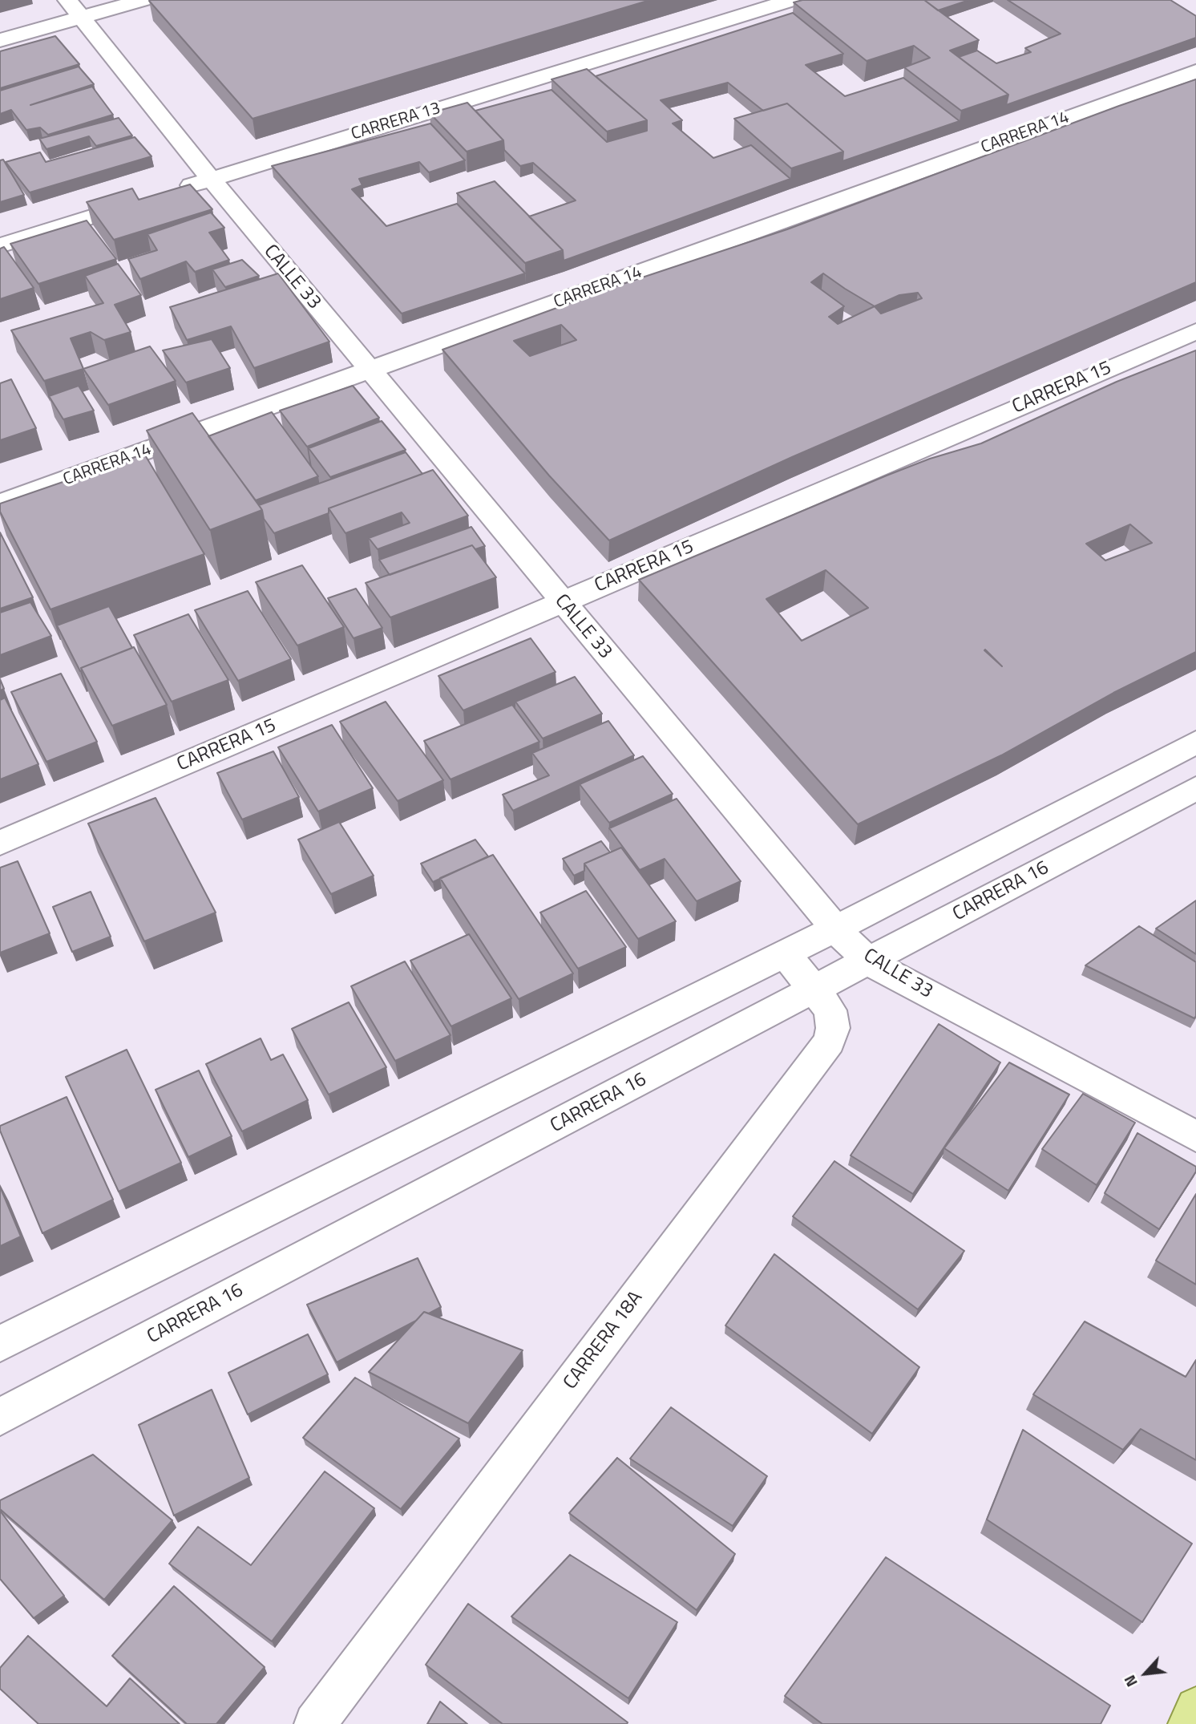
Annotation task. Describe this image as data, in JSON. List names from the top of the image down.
{
  "streets": {
    "street": [
      "CARRERA 13",
      "CARRERA 14",
      "CALLE 33",
      "CARRERA 15",
      "CARRERA 16",
      "CARRERA 18A"
    ]
  },
  "crossings": [
    ["CARRERA 13", "CALLE 33"],
    ["CARRERA 14", "CALLE 33"],
    ["CALLE 33", "CARRERA 15"],
    ["CALLE 33", "CARRERA 16"],
    ["CARRERA 16", "CARRERA 18A"]
  ],
  "north": "bottom left"
}
